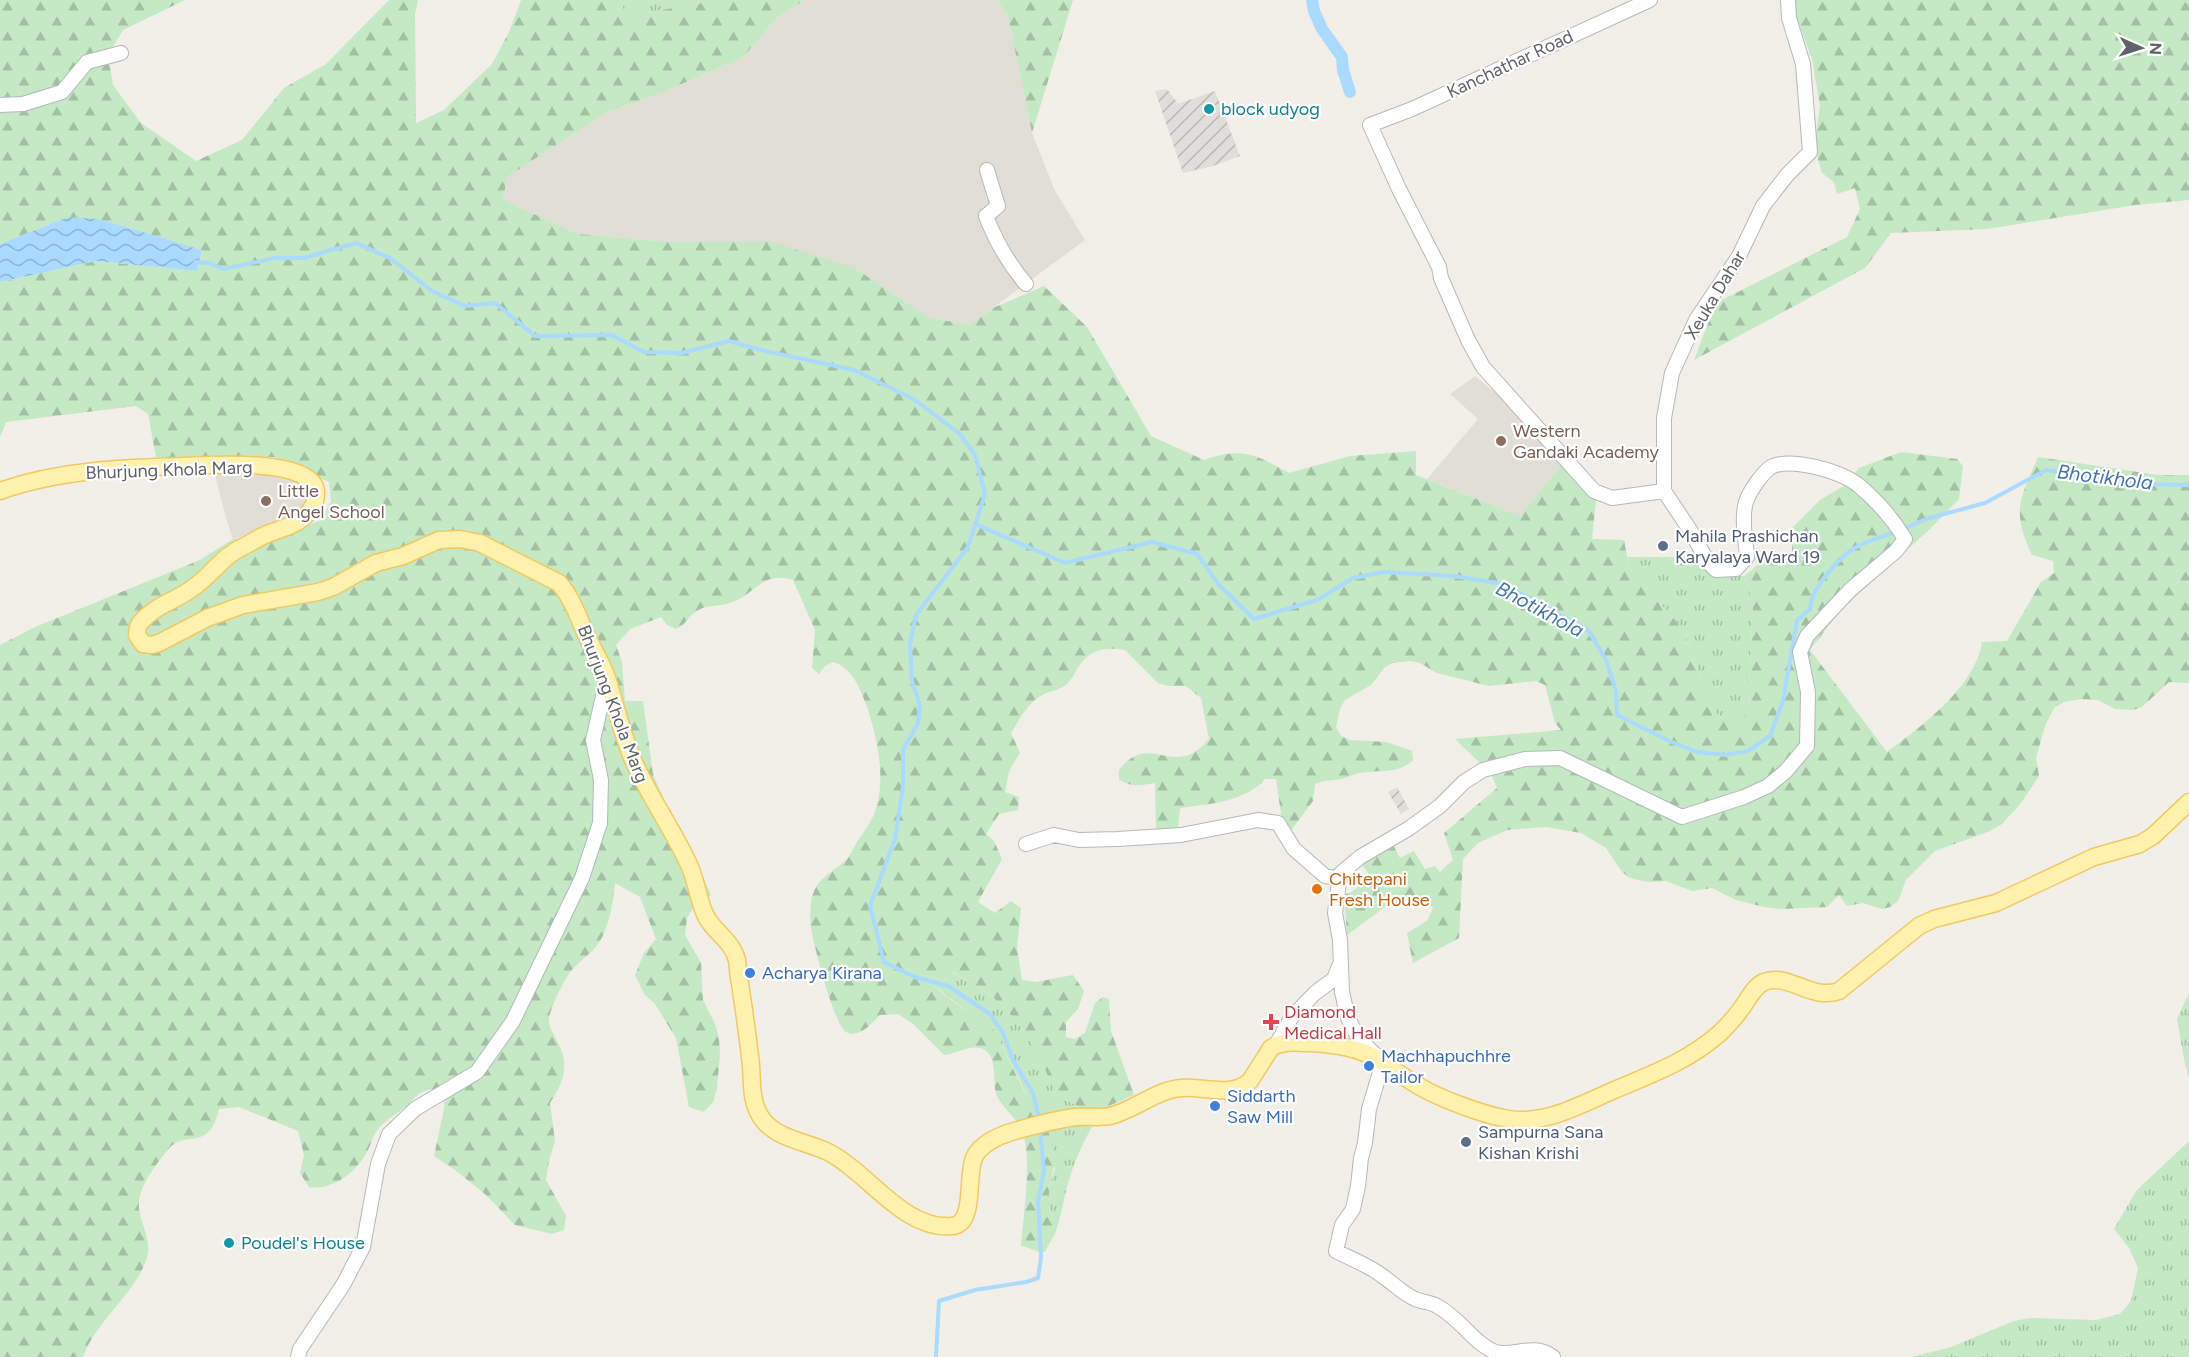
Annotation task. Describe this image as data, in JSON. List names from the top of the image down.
{
  "streets": {
    "main road": ["Bhurjung Khola Marg"],
    "street": ["Kanchathar Road", "Xeuka Dahar"]
  },
  "crossings": [
    ["Kanchathar Road", "Xeuka Dahar"]
  ],
  "water": ["Bhotikhola"],
  "places": {
    "other": [
      "block udyog",
      "Western Gandaki Academy",
      "Little Angel School",
      "Mahila Prashichan Karyalaya Ward 19",
      "Chitepani Fresh House",
      "Acharya Kirana",
      "Machhapuchhre Tailor",
      "Siddarth Saw Mill",
      "Sampurna Sana Kishan Krishi",
      "Poudel's House"
    ],
    "health": ["Diamond Medical Hall"]
  },
  "north": "right"
}
